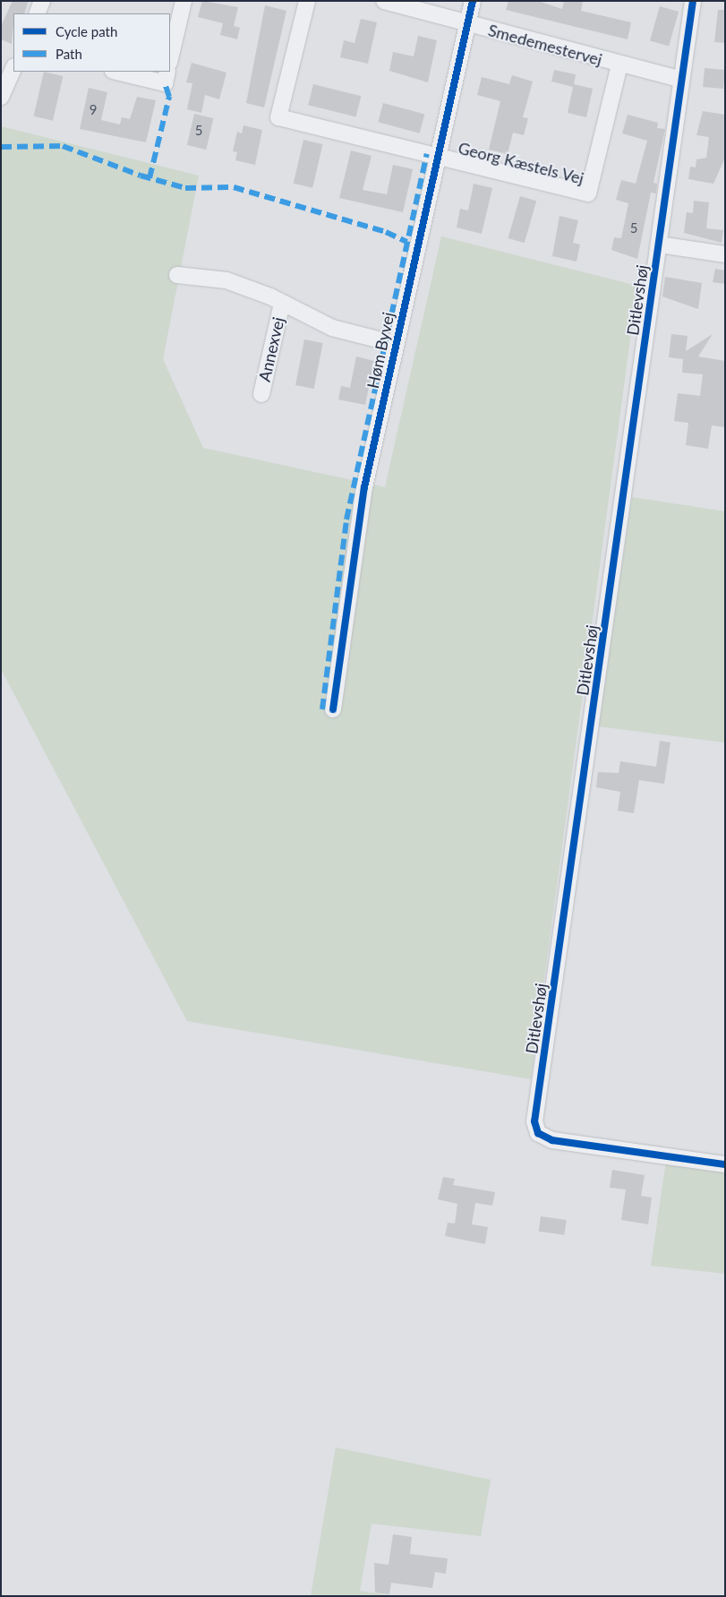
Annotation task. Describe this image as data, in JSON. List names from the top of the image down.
{
  "streets": {
    "street": [
      "Smedemestervej",
      "Georg Kæstels Vej",
      "Ditlevshøj",
      "Annexvej",
      "Høm Byvej"
    ]
  },
  "crossings": [
    ["Smedemestervej", "Georg Kæstels Vej"],
    ["Smedemestervej", "Ditlevshøj"],
    ["Smedemestervej", "Høm Byvej"],
    ["Georg Kæstels Vej", "Høm Byvej"],
    ["Annexvej", "Høm Byvej"]
  ],
  "house_numbers": ["9", "5", "5"],
  "legend": ["Cycle path", "Path"]
}
